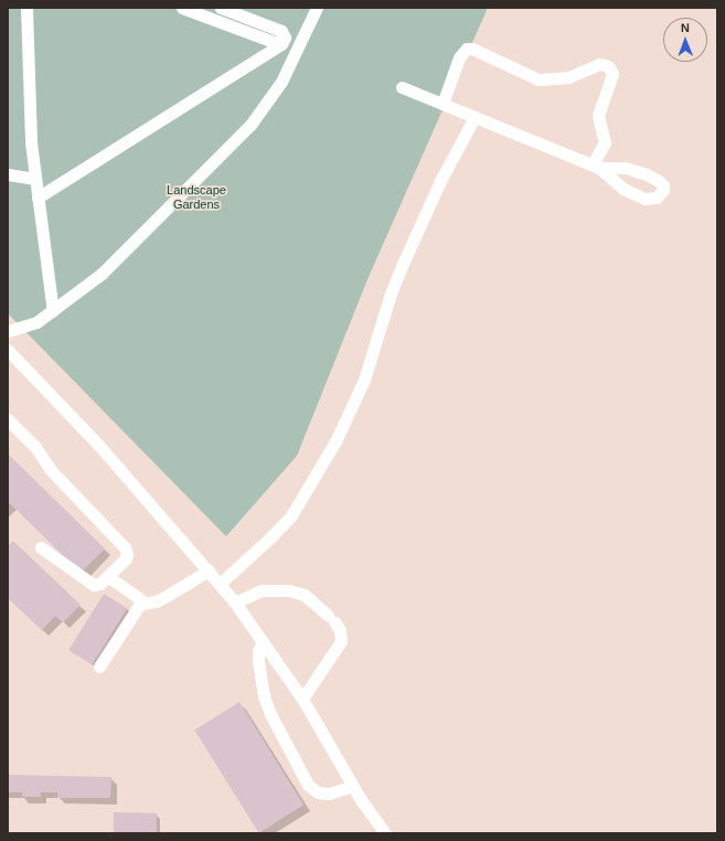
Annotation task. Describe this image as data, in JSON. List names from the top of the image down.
{
  "parks": ["Landscape Gardens"],
  "north": "top"
}
